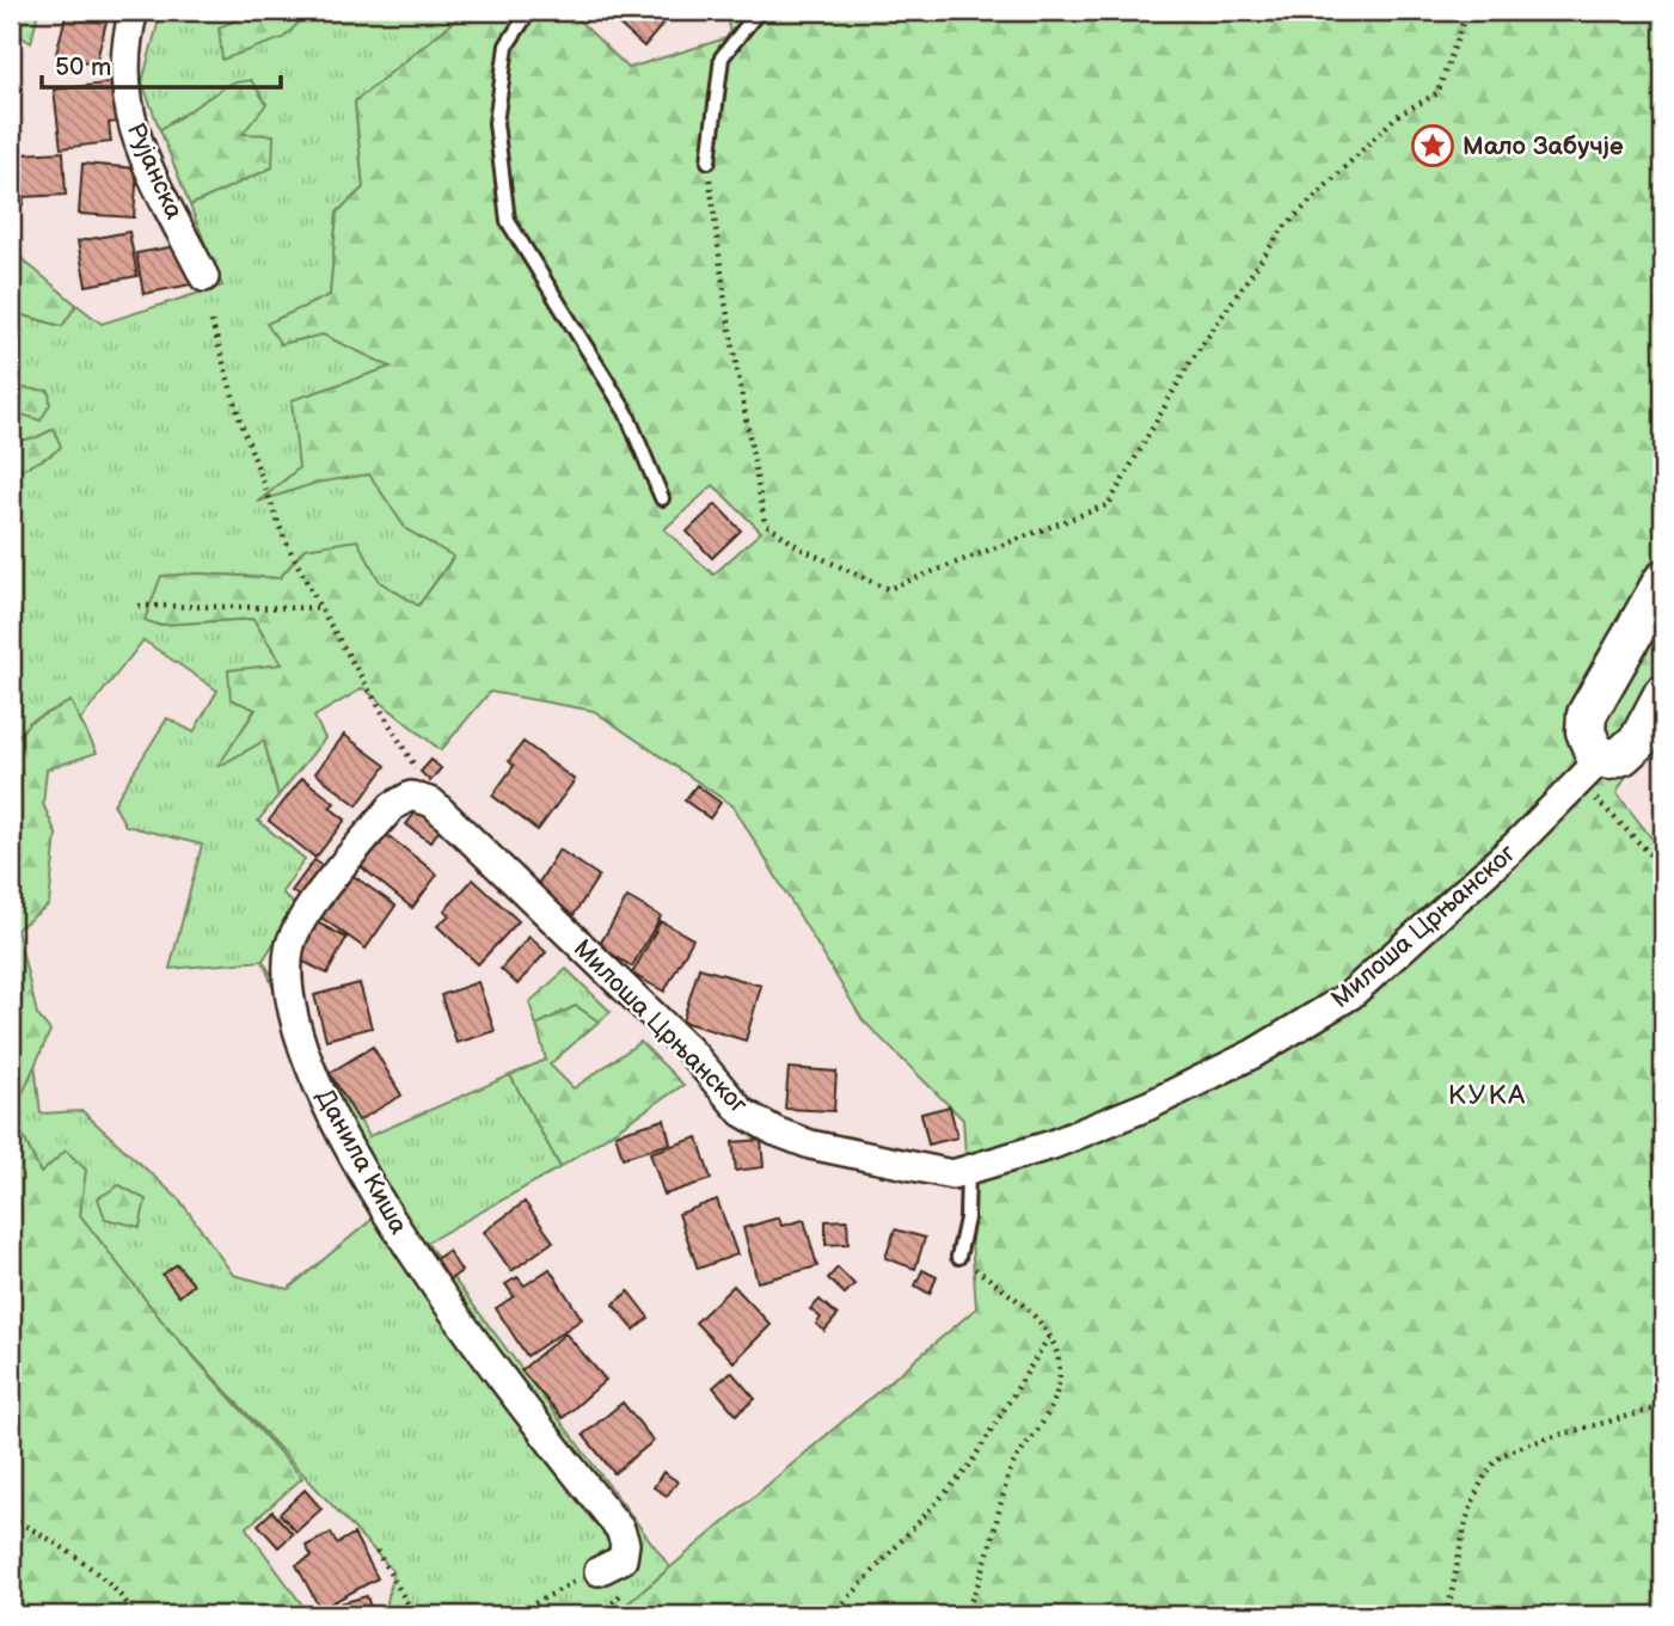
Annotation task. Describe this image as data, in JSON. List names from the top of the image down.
{
  "streets": {
    "street": ["Рујанска", "Милоша Црњанског", "Данила Киша"]
  },
  "crossings": [
    ["Милоша Црњанског", "Данила Киша"]
  ],
  "districts": ["КУКА"],
  "places": {
    "place": ["Мало Забучје"]
  },
  "scale_bar": "50 m"
}
